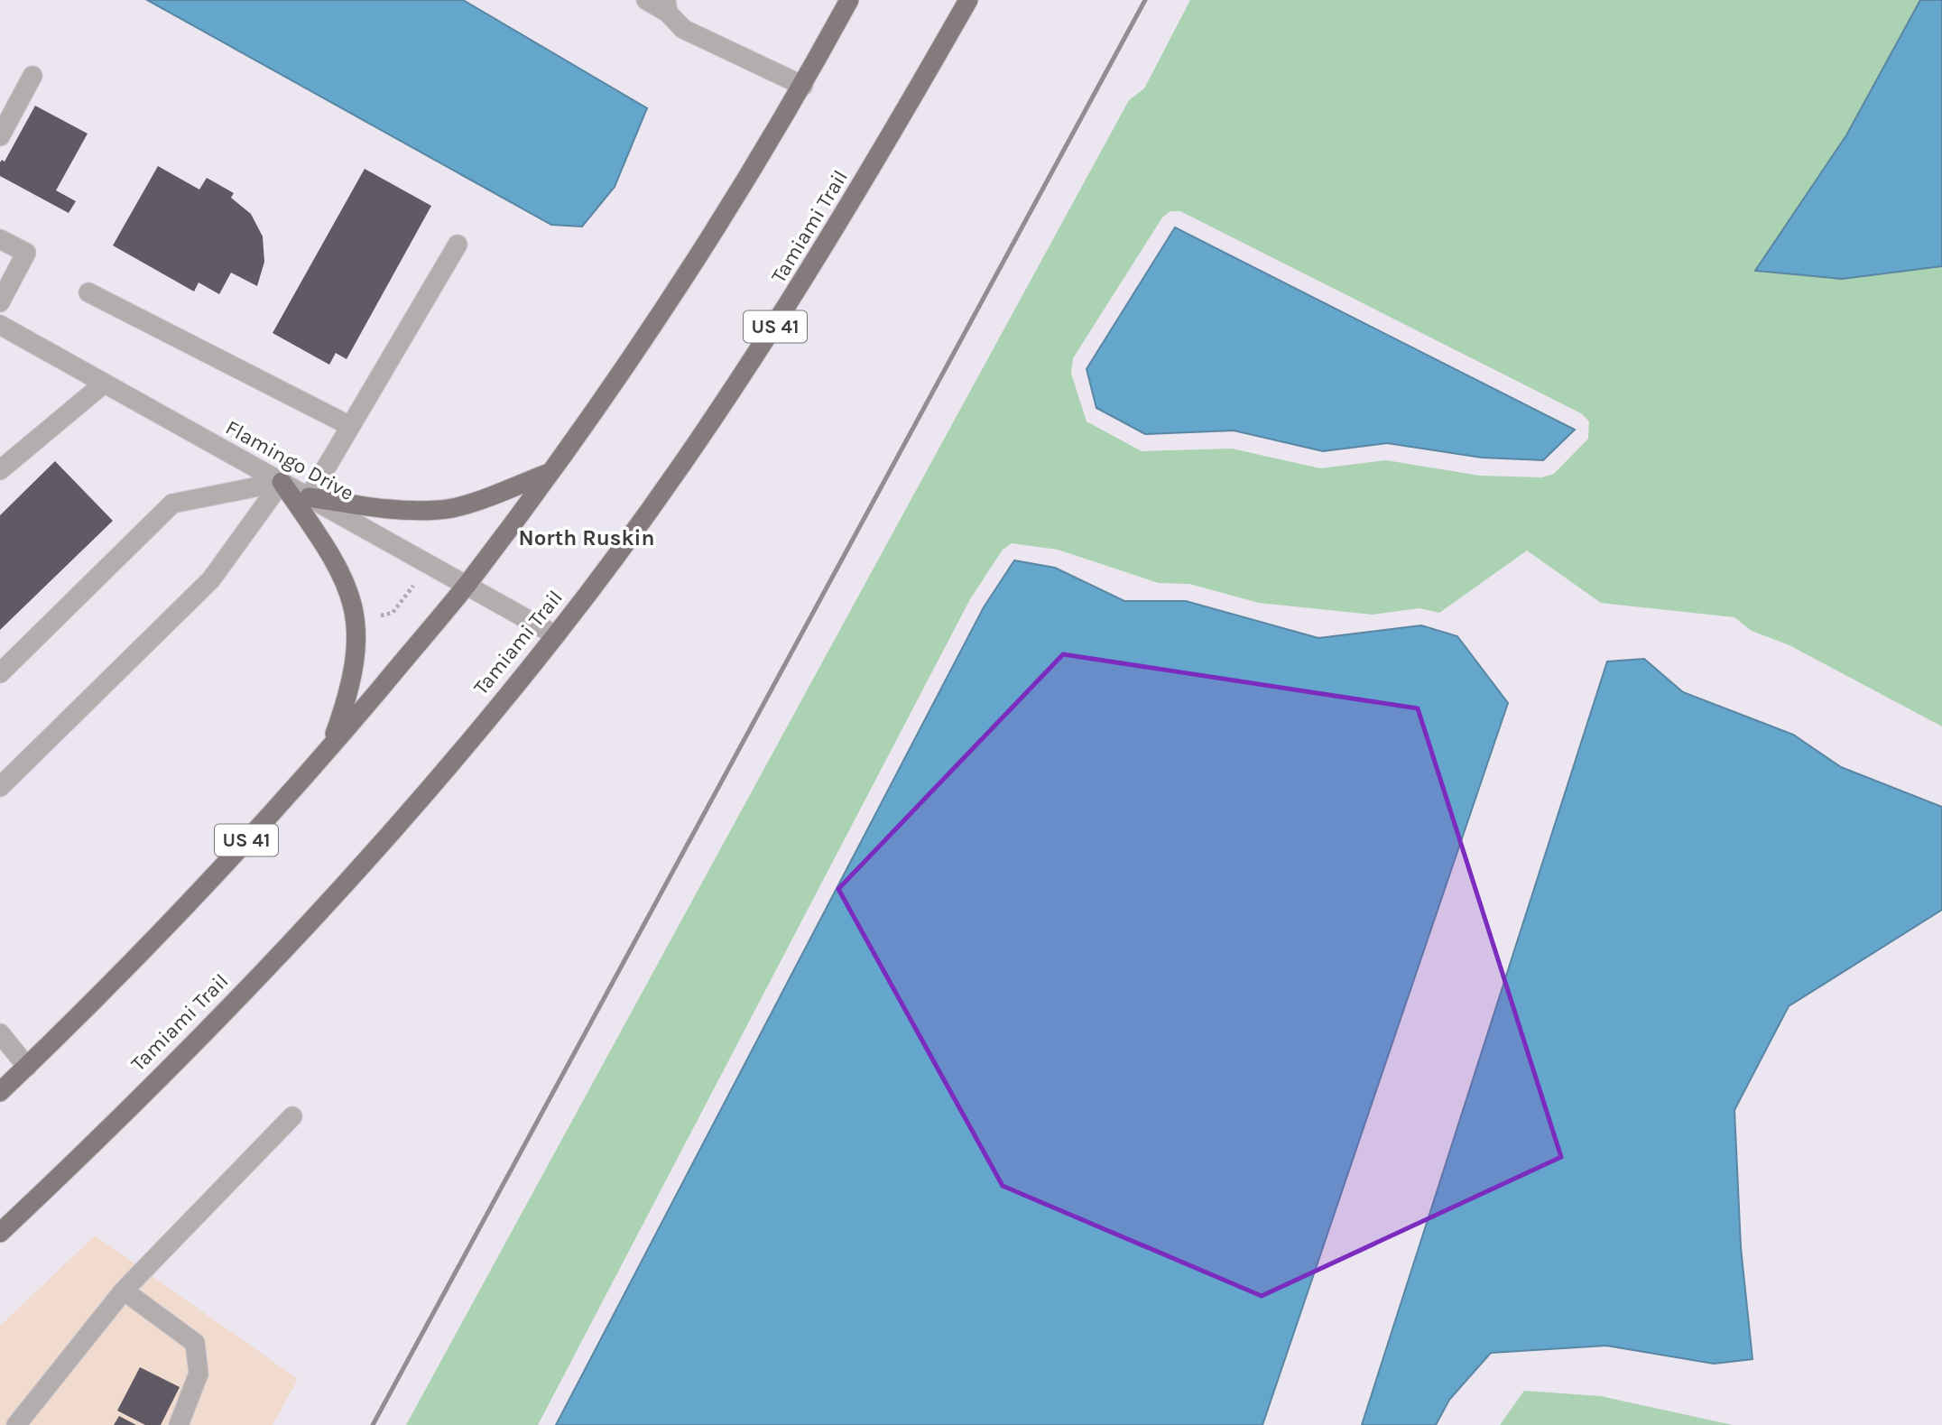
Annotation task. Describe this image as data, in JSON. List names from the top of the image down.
{
  "streets": {
    "main road": ["Tamiami Trail", "US 41"],
    "street": ["Flamingo Drive"]
  },
  "crossings": [
    ["Tamiami Trail", "Flamingo Drive"],
    ["US 41", "Flamingo Drive"]
  ],
  "districts": ["North Ruskin"]
}
